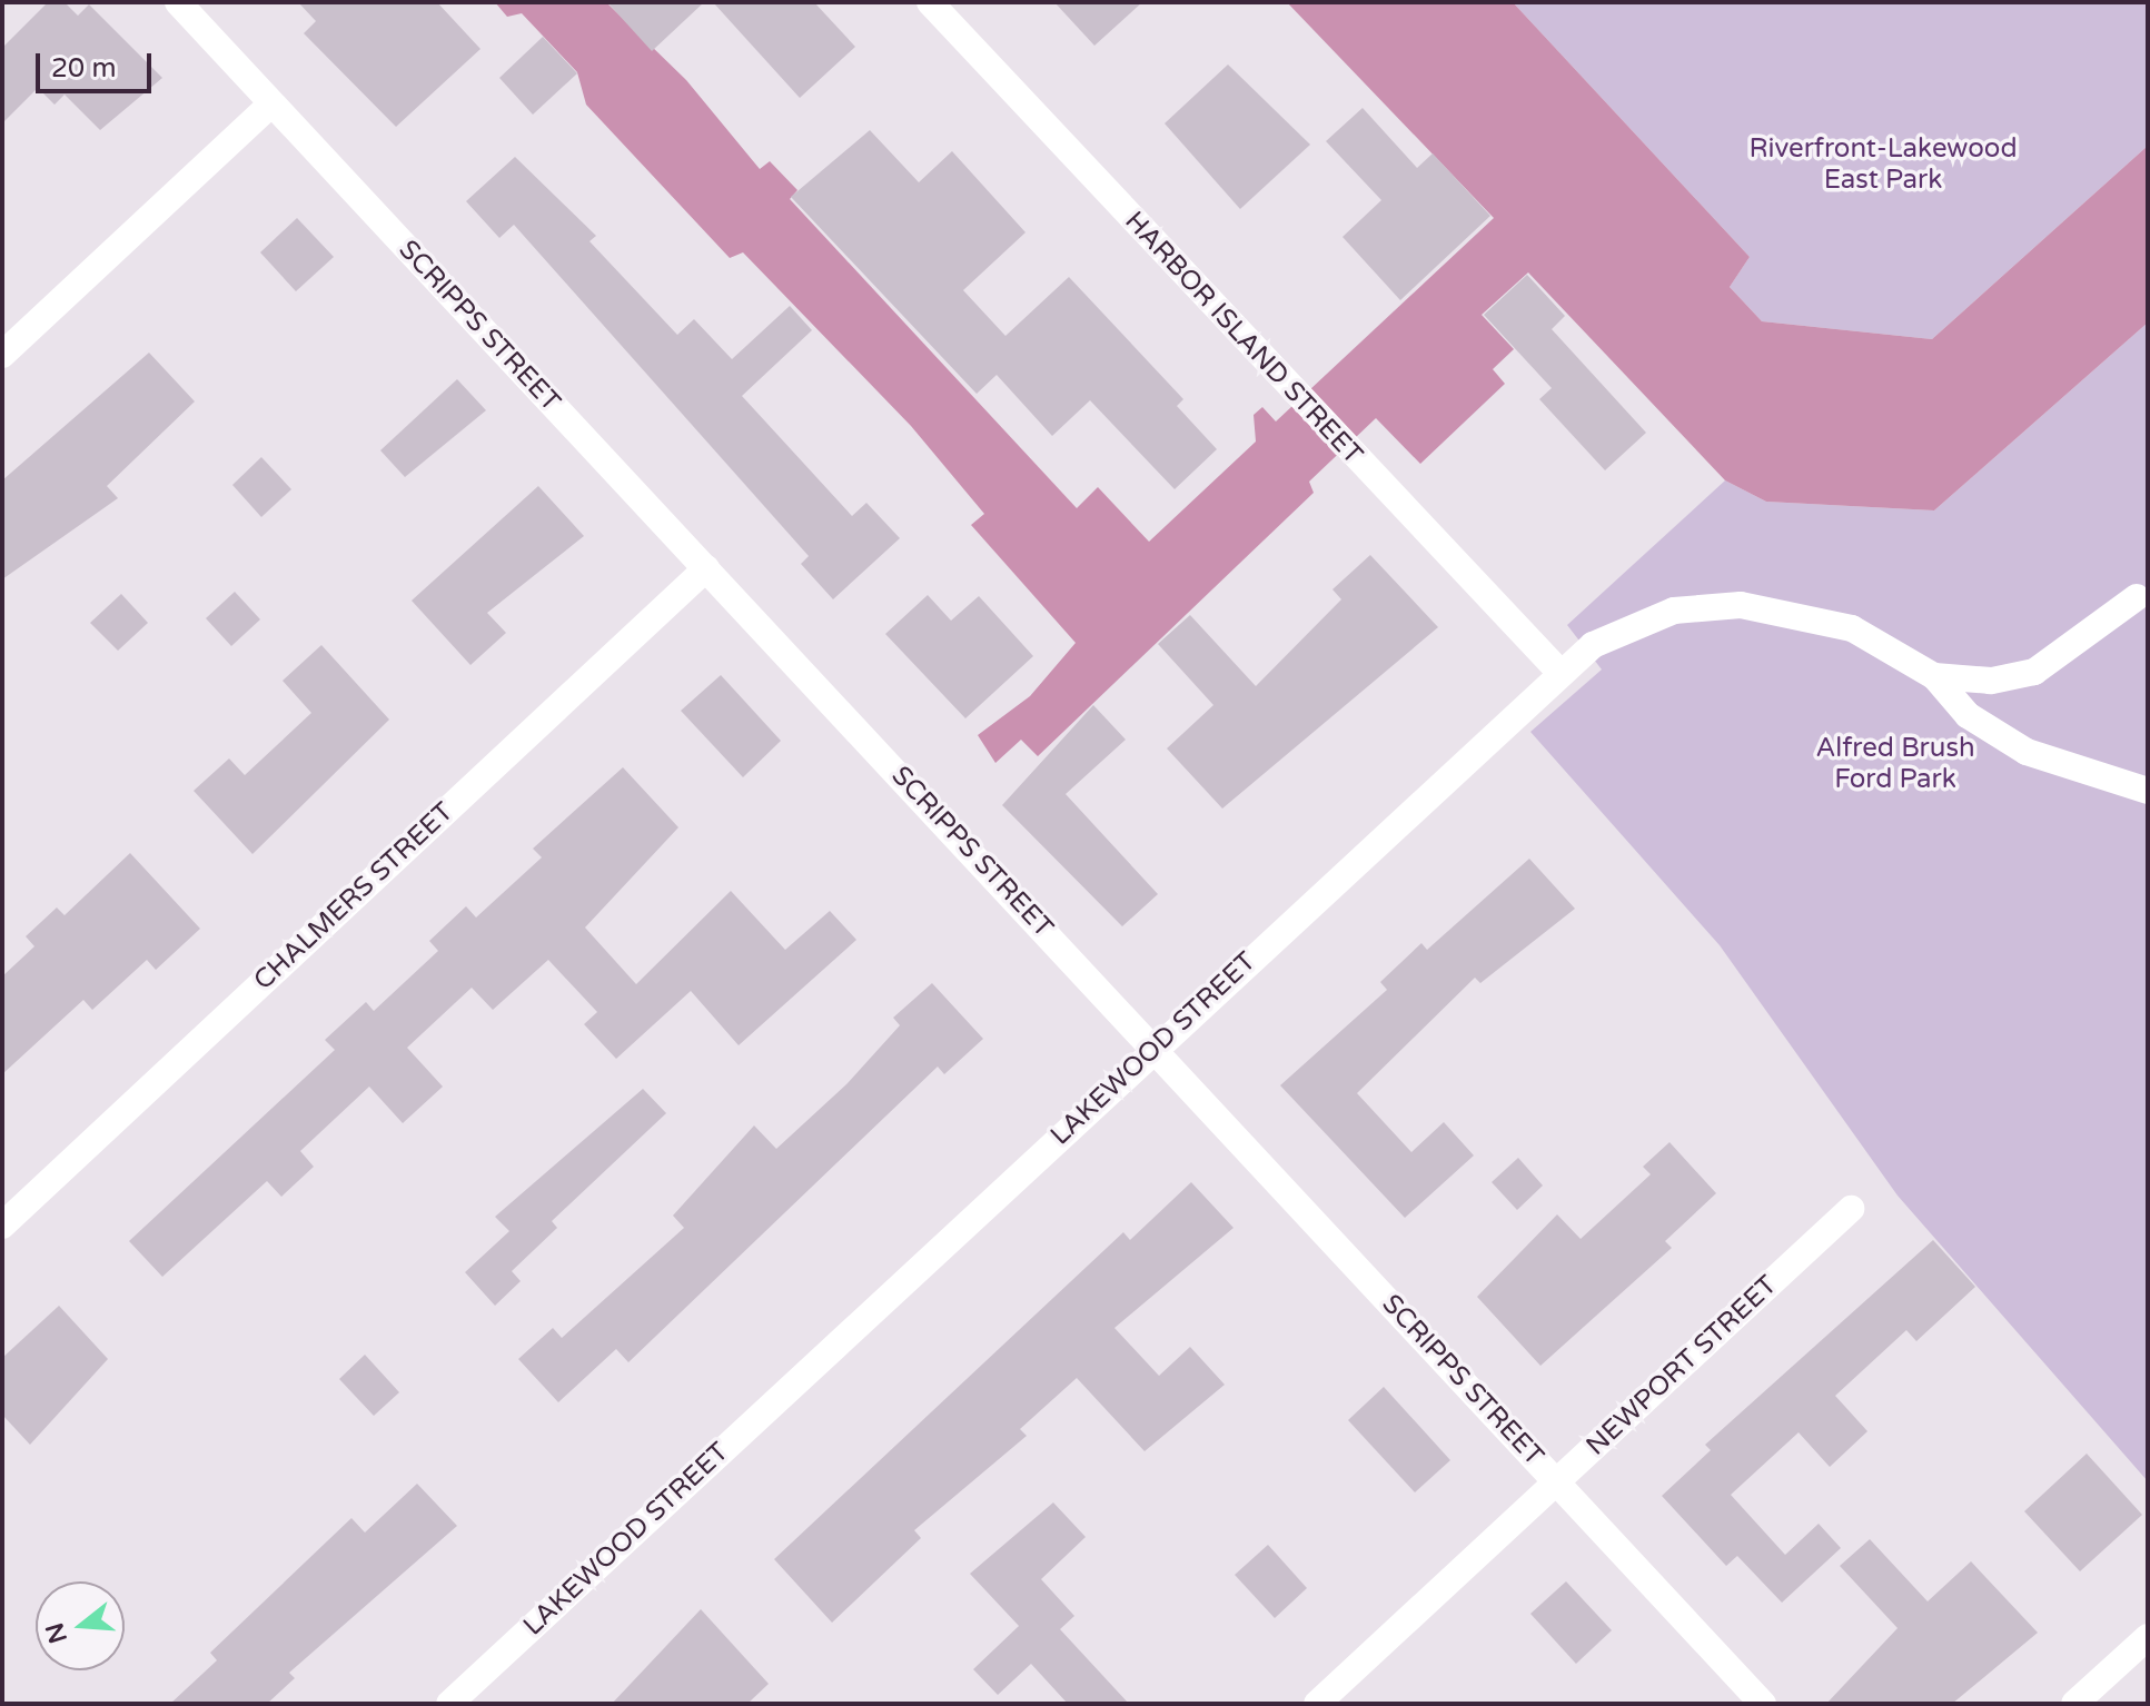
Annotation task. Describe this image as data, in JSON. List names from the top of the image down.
{
  "streets": {
    "street": [
      "SCRIPPS STREET",
      "HARBOR ISLAND STREET",
      "CHALMERS STREET",
      "LAKEWOOD STREET",
      "NEWPORT STREET"
    ]
  },
  "crossings": [
    ["SCRIPPS STREET", "CHALMERS STREET"],
    ["SCRIPPS STREET", "LAKEWOOD STREET"],
    ["SCRIPPS STREET", "NEWPORT STREET"],
    ["HARBOR ISLAND STREET", "LAKEWOOD STREET"]
  ],
  "parks": ["Riverfront-Lakewood East Park", "Alfred Brush Ford Park"],
  "scale_bar": "20 m",
  "north": "left"
}
